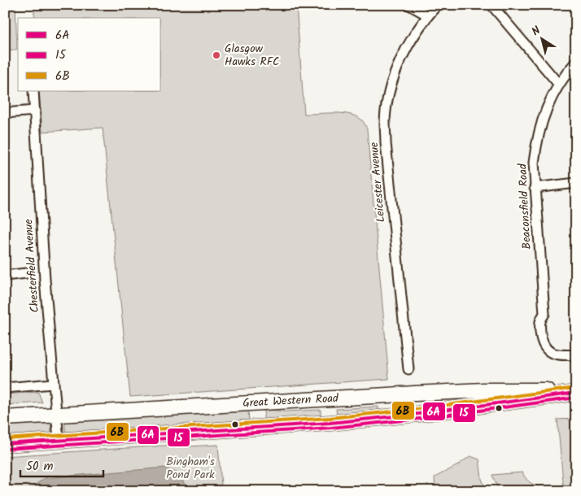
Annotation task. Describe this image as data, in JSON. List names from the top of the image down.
{
  "streets": {
    "main road": ["Great Western Road"],
    "street": ["Leicester Avenue", "Beaconsfield Road", "Chesterfield Avenue"]
  },
  "crossings": [
    ["Chesterfield Avenue", "Great Western Road"]
  ],
  "parks": ["Bingham's Pond Park"],
  "places": ["Glasgow Hawks RFC"],
  "lines": ["transit line 6B", "transit line 6A", "transit line 15"],
  "legend": ["6A", "15", "6B"],
  "scale_bar": "50 m",
  "north": "top left"
}
